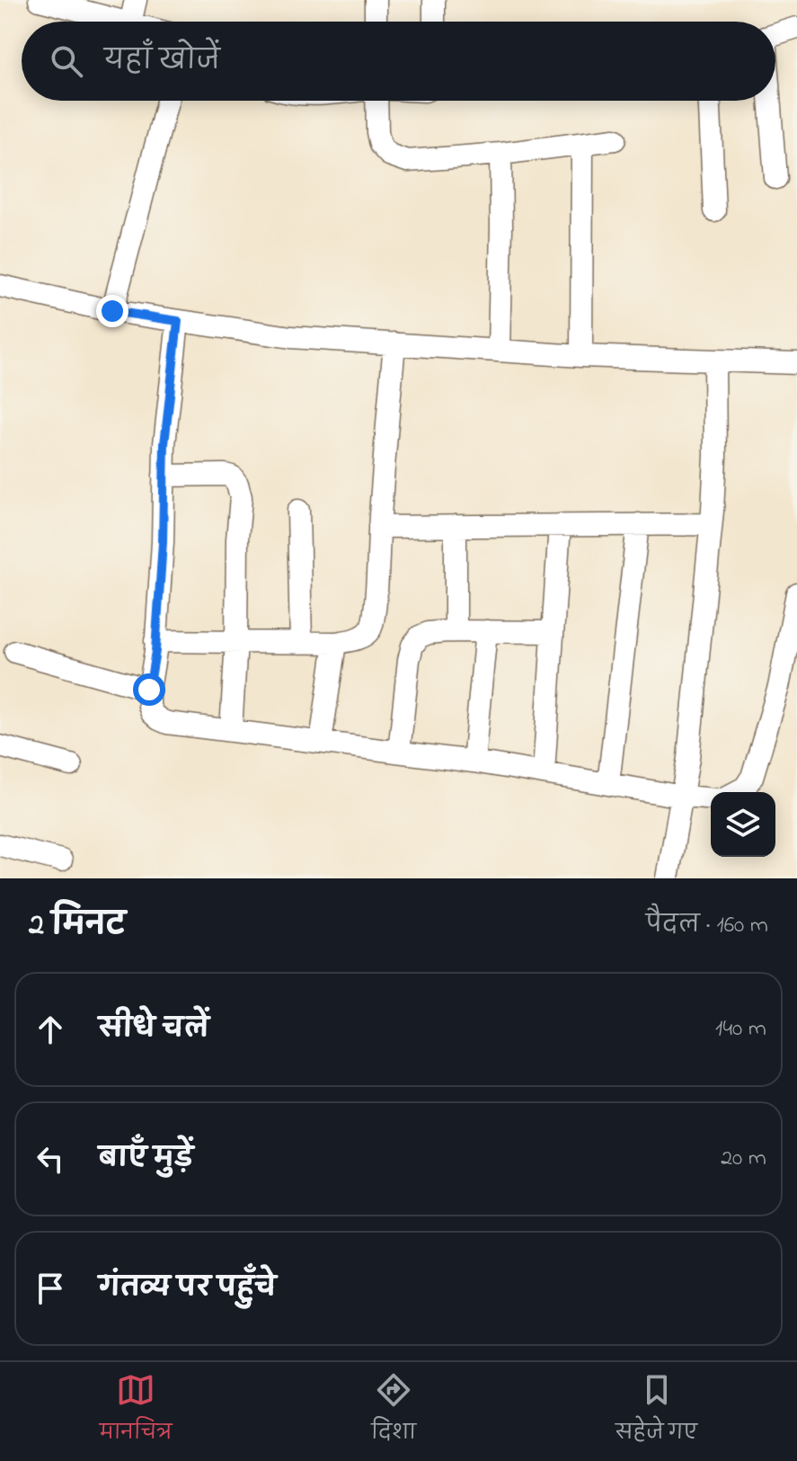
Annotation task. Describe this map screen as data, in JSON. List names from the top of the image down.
{
  "page": {
    "search": "यहाँ खोजें",
    "heading": ["2 मिनट", "पैदल · 160 m"],
    "list": [
      ["सीधे चलें", "140 m"],
      ["बाएँ मुड़ें", "20 m"],
      "गंतव्य पर पहुँचे"
    ],
    "nav": ["मानचित्र", "दिशा", "सहेजे गए"]
  }
}
